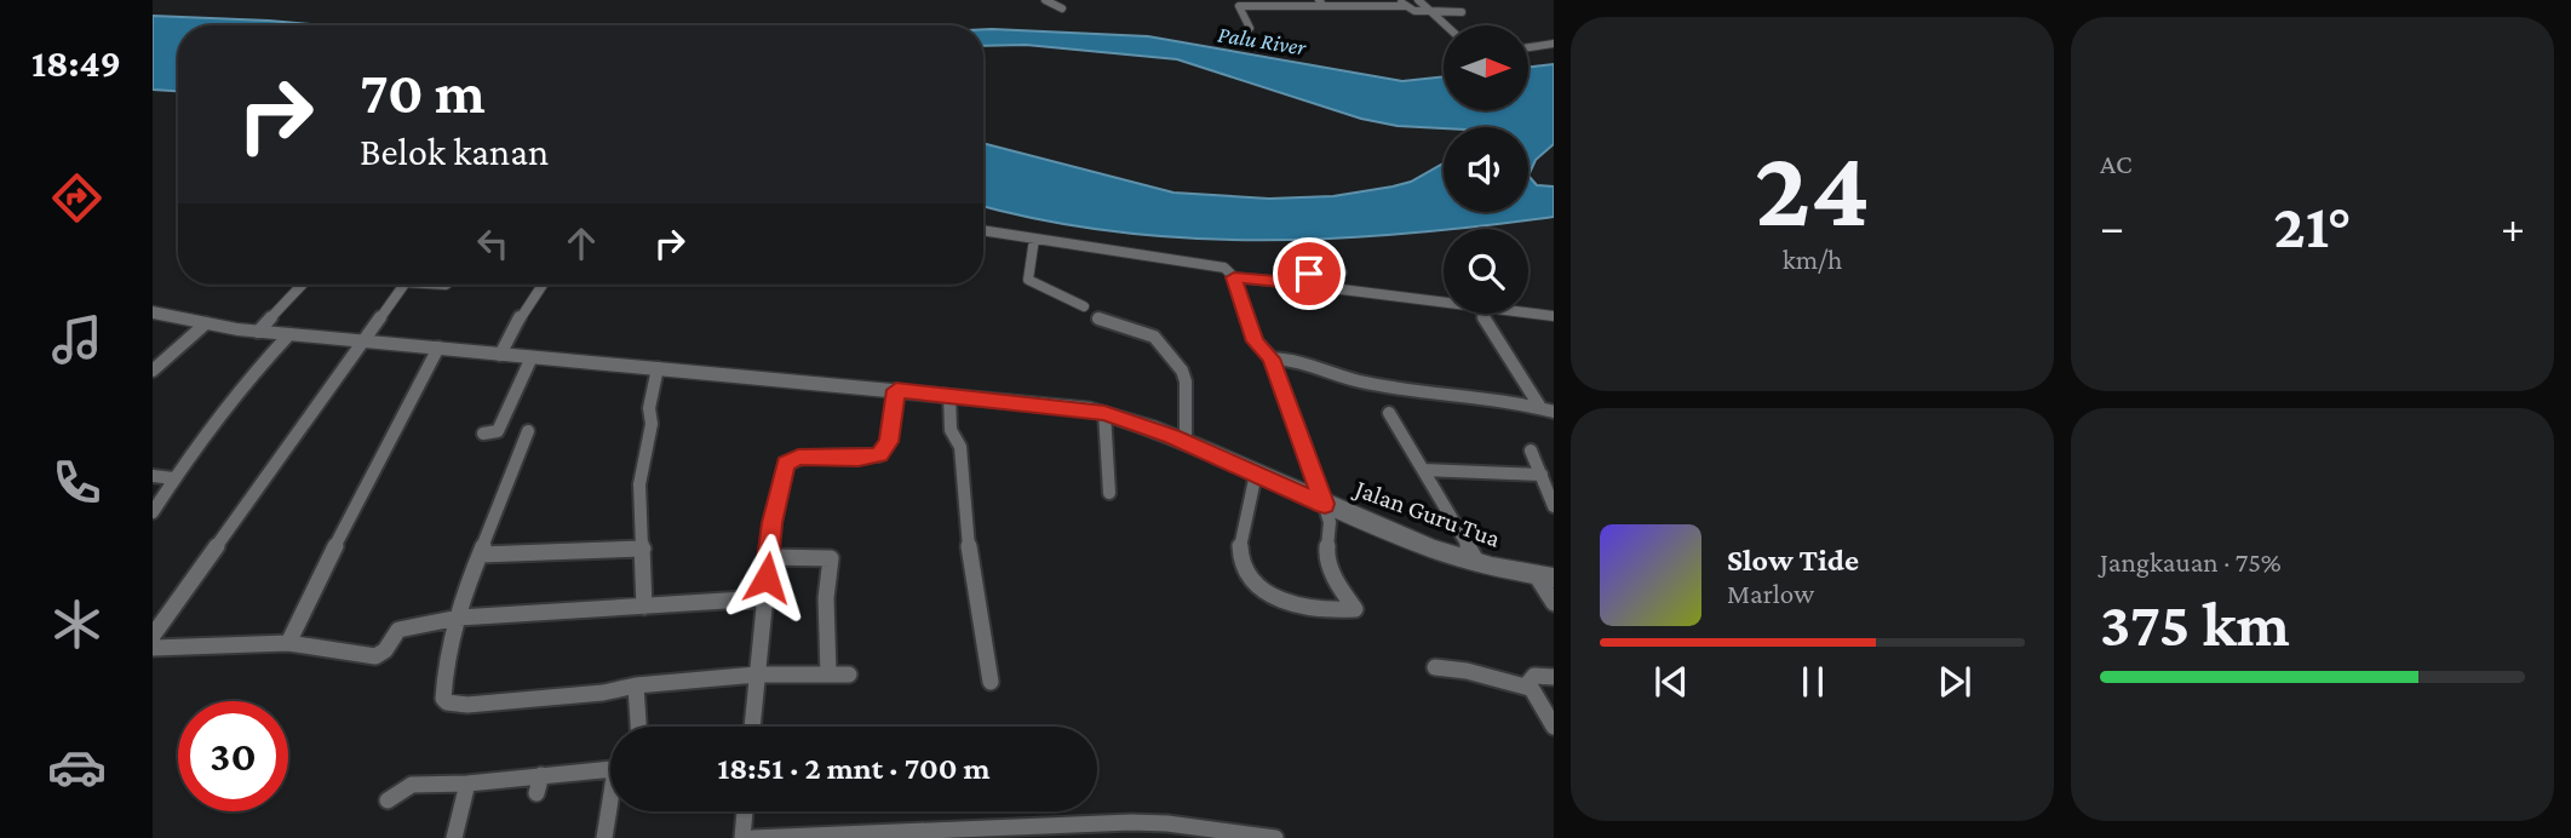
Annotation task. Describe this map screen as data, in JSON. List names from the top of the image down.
{
  "streets": {
    "main road": ["Jalan Guru Tua"]
  },
  "water": ["Palu River"],
  "north": "right",
  "page": {
    "tabs": "18:49",
    "tile": [
      ["24", "km/h"],
      "AC",
      ["Jangkauan · 75%", "375 km"]
    ],
    "turn": ["70 m", "Belok kanan"],
    "heat": ["−", "21°", "+"],
    "song": ["Slow Tide", "Marlow"],
    "limit": "30",
    "trip": "18:51 · 2 mnt · 700 m"
  }
}
